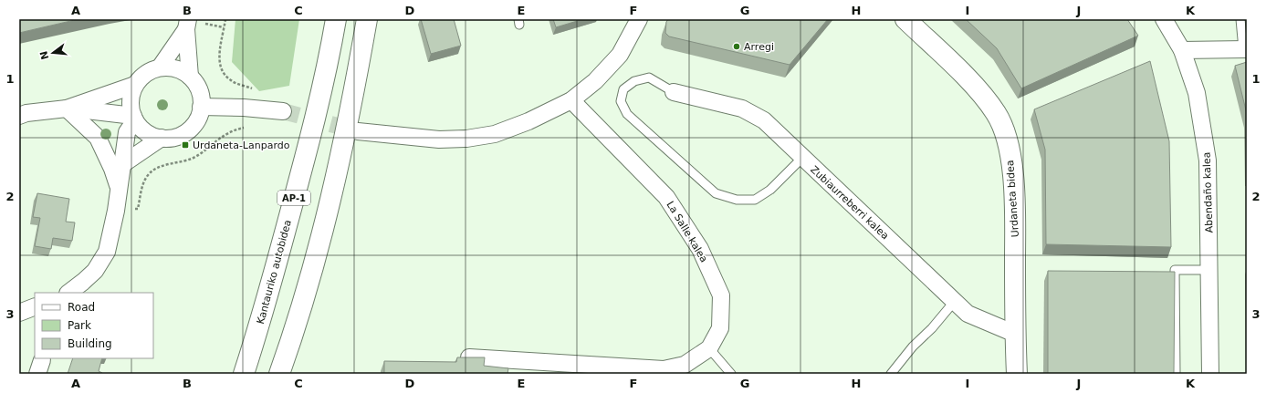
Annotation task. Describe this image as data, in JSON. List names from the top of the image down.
{
  "streets": {
    "main road": ["AP-1", "Urdaneta bidea", "Kantauriko autobidea"],
    "street": ["Abendaño kalea", "Zubiaurreberri kalea", "La Salle kalea"]
  },
  "crossings": [
    ["Urdaneta bidea", "Zubiaurreberri kalea"]
  ],
  "places": {
    "other": ["Arregi"],
    "transit": ["Urdaneta-Lanpardo"]
  },
  "legend": ["Road", "Park", "Building"],
  "north": "left",
  "grid": {
    "columns": [
      "A",
      "B",
      "C",
      "D",
      "E",
      "F",
      "G",
      "H",
      "I",
      "J",
      "K"
    ],
    "rows": ["1", "2", "3"]
  }
}
